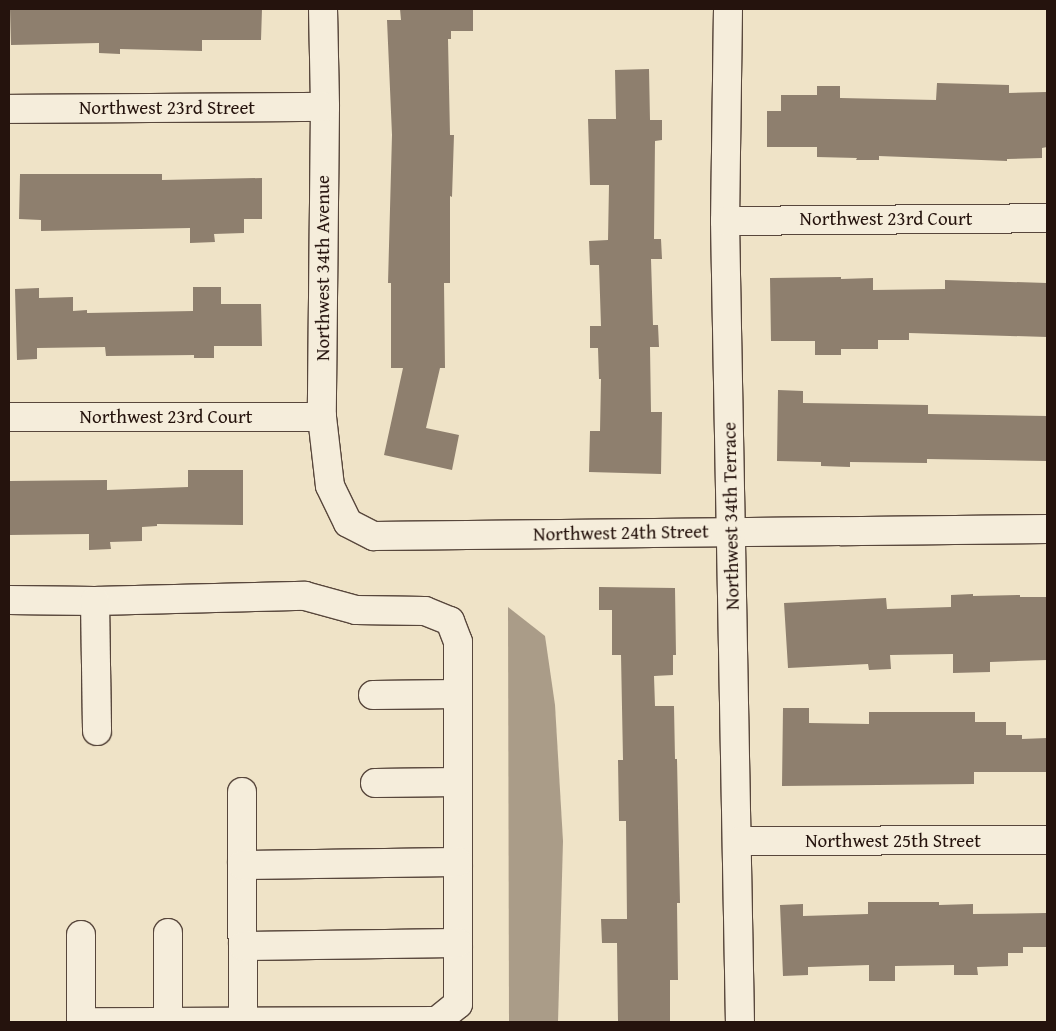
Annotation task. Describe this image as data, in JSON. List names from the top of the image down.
{
  "streets": {
    "street": [
      "Northwest 23rd Street",
      "Northwest 23rd Court",
      "Northwest 34th Avenue",
      "Northwest 34th Terrace",
      "Northwest 24th Street",
      "Northwest 25th Street"
    ]
  },
  "crossings": [
    ["Northwest 23rd Street", "Northwest 34th Avenue"],
    ["Northwest 23rd Court", "Northwest 34th Avenue"],
    ["Northwest 23rd Court", "Northwest 34th Terrace"],
    ["Northwest 34th Avenue", "Northwest 24th Street"],
    ["Northwest 34th Terrace", "Northwest 24th Street"],
    ["Northwest 34th Terrace", "Northwest 25th Street"]
  ]
}
